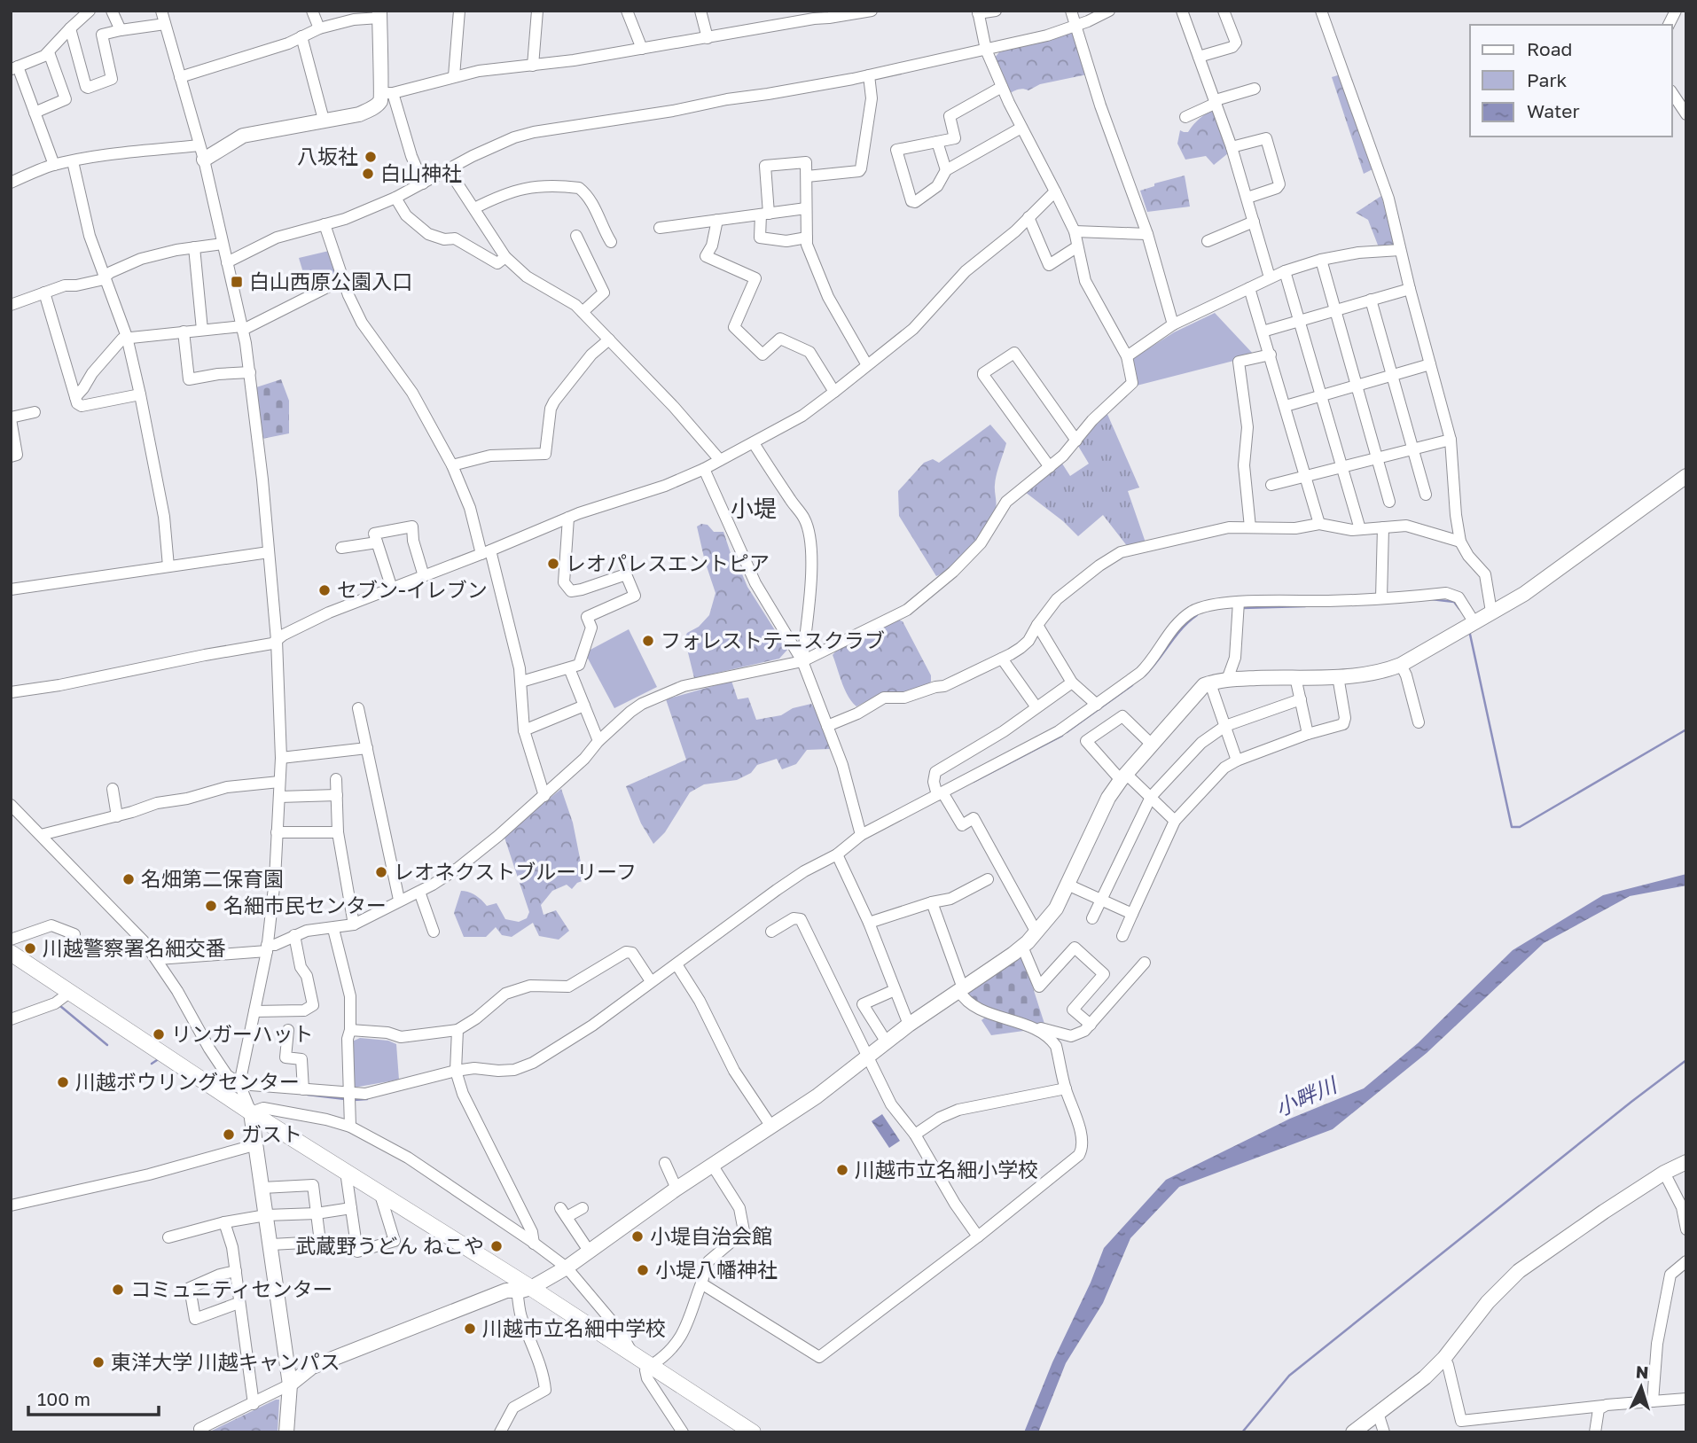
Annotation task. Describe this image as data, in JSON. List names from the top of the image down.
{
  "districts": ["小堤"],
  "water": ["小畔川"],
  "places": {
    "other": [
      "八坂社",
      "白山神社",
      "レオパレスエントピア",
      "セブン-イレブン",
      "フォレストテニスクラブ",
      "レオネクストブルーリーフ",
      "名畑第二保育園",
      "名細市民センター",
      "川越警察署名細交番",
      "リンガーハット",
      "川越ボウリングセンター",
      "ガスト",
      "川越市立名細小学校",
      "小堤自治会館",
      "武蔵野うどん ねこや",
      "小堤八幡神社",
      "コミュニティセンター",
      "川越市立名細中学校",
      "東洋大学 川越キャンパス"
    ],
    "transit": ["白山西原公園入口"]
  },
  "legend": ["Road", "Park", "Water"],
  "scale_bar": "100 m",
  "north": "top"
}
